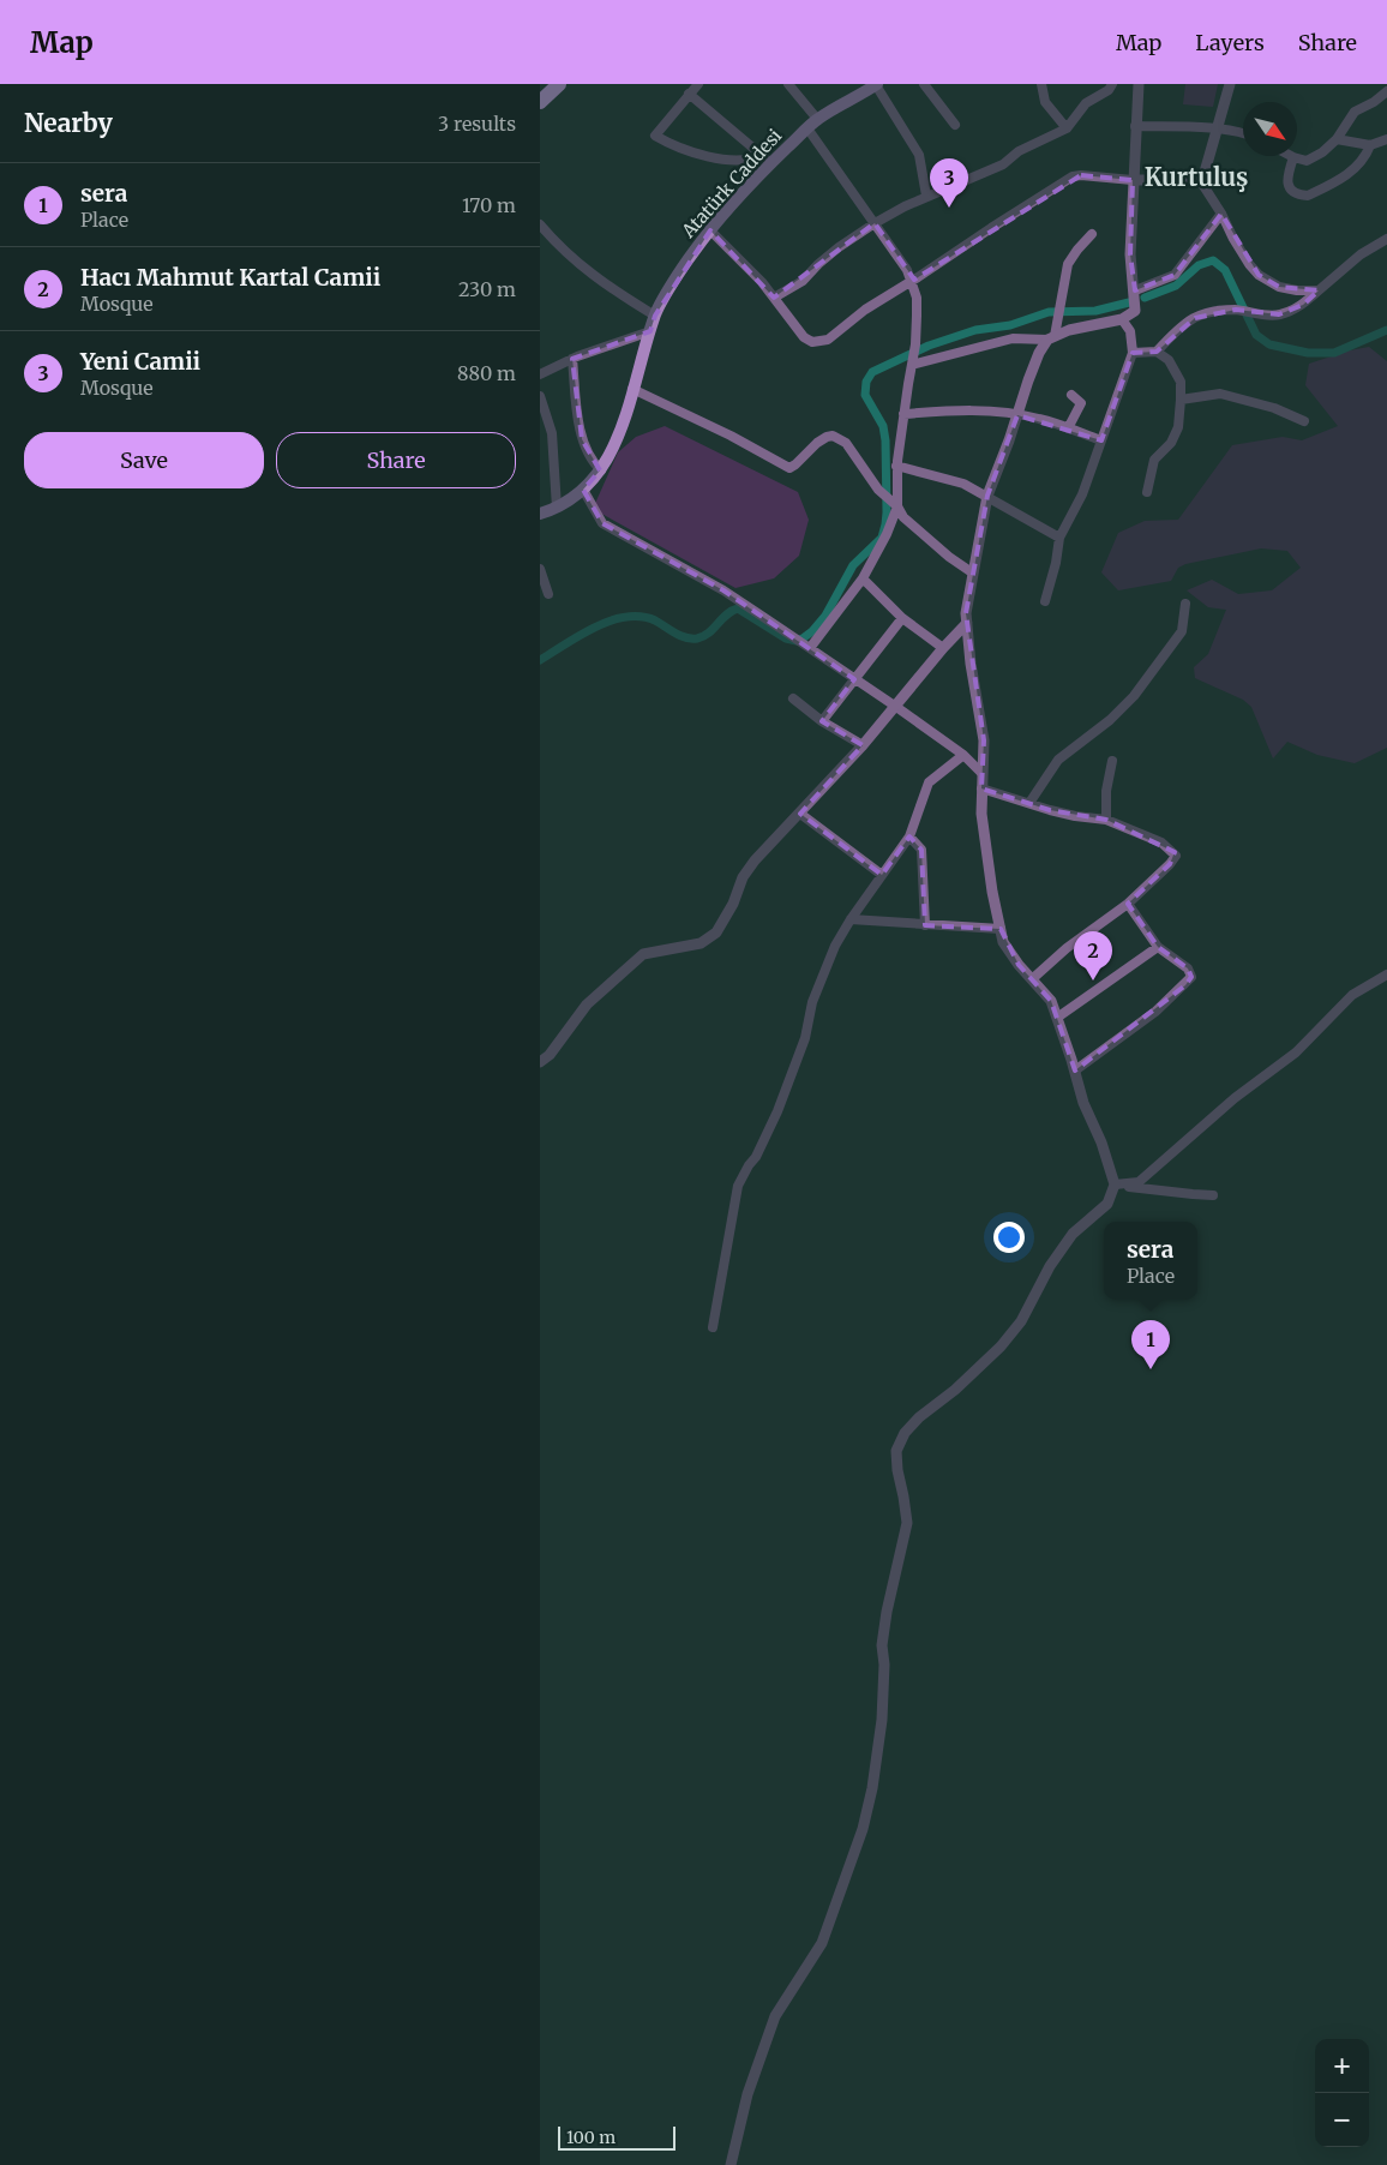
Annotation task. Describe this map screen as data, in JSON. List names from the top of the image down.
{
  "streets": {
    "main road": ["Atatürk Caddesi"]
  },
  "districts": ["Kurtuluş"],
  "scale_bar": "100 m",
  "north": "bottom right",
  "page": {
    "header": "Map",
    "nav": ["Map", "Layers", "Share"],
    "heading": ["Nearby", "3 results"],
    "pins": ["3", "2", "1"],
    "list": [
      {
        "mark": "1",
        "name": "sera",
        "note": "Place",
        "value": "170 m"
      },
      {
        "mark": "2",
        "name": "Hacı Mahmut Kartal Camii",
        "note": "Mosque",
        "value": "230 m"
      },
      {
        "mark": "3",
        "name": "Yeni Camii",
        "note": "Mosque",
        "value": "880 m"
      }
    ],
    "buttons": ["Save", "Share"],
    "popup": ["sera", "Place"],
    "map_buttons": ["+", "−"],
    "scale": "100 m"
  }
}
